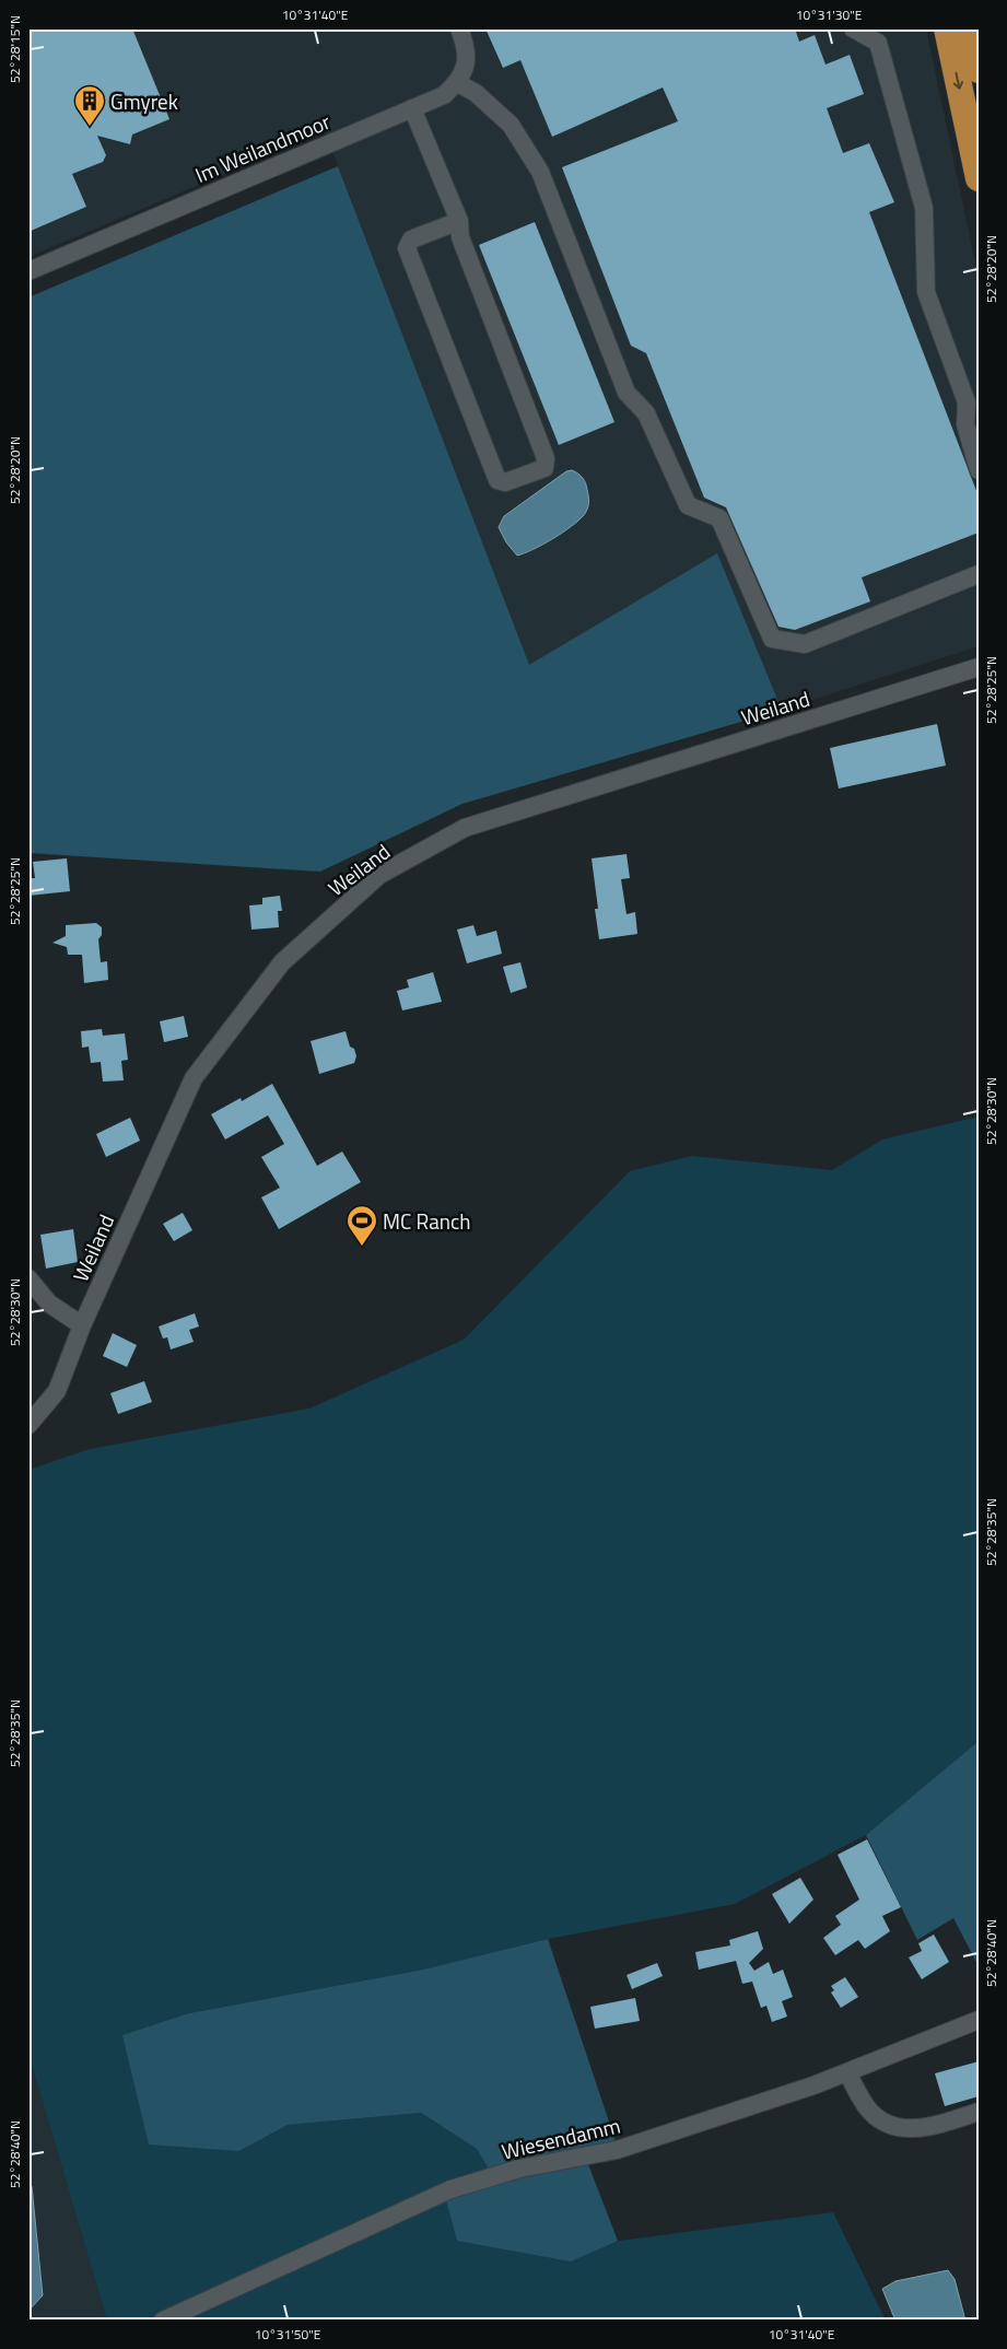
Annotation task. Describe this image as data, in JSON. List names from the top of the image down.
{
  "streets": {
    "street": ["Im Weilandmoor", "Weiland", "Wiesendamm"]
  },
  "places": {
    "building": ["Gmyrek"],
    "sports": ["MC Ranch"]
  },
  "coordinates": [
    "10°31'40\"E",
    "10°31'30\"E",
    "52°28'15\"N",
    "52°28'20\"N",
    "52°28'25\"N",
    "52°28'30\"N",
    "52°28'35\"N",
    "52°28'40\"N",
    "10°31'50\"E"
  ]
}
